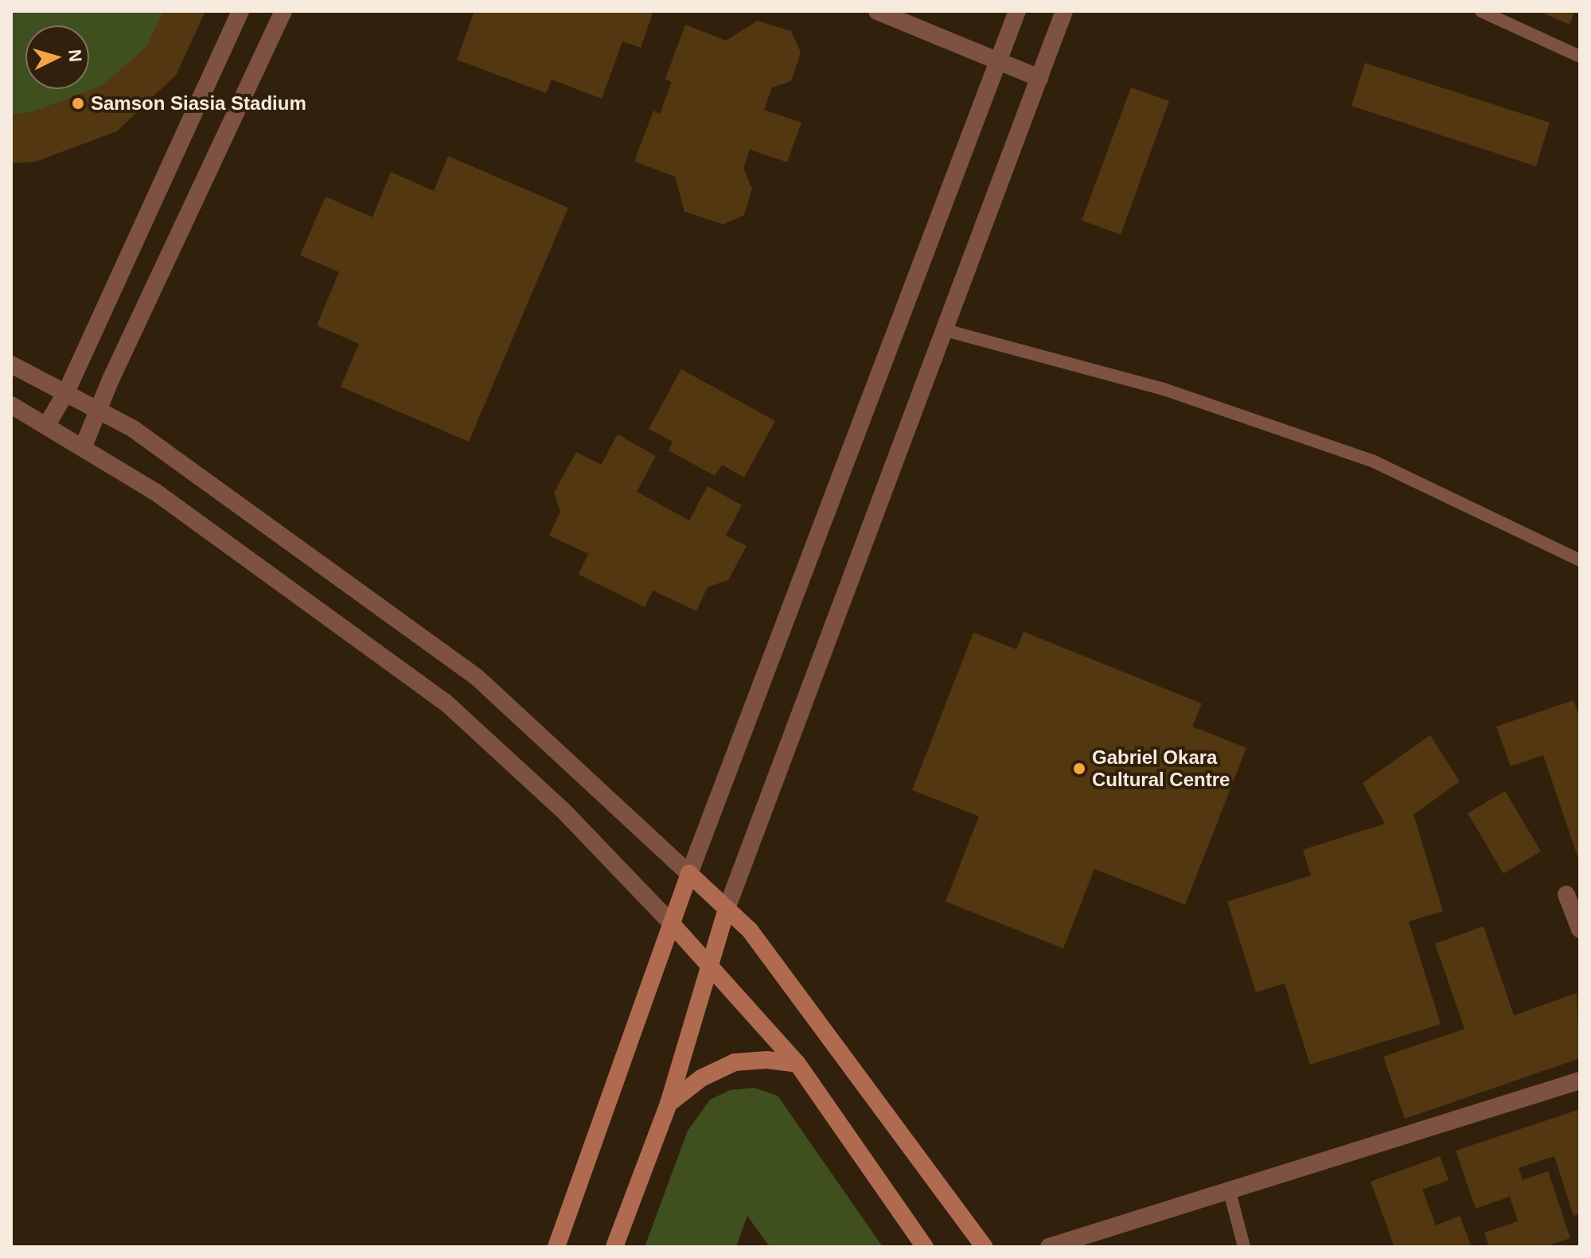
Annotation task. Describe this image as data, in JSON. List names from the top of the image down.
{
  "places": ["Samson Siasia Stadium", "Gabriel Okara Cultural Centre"],
  "north": "right"
}
